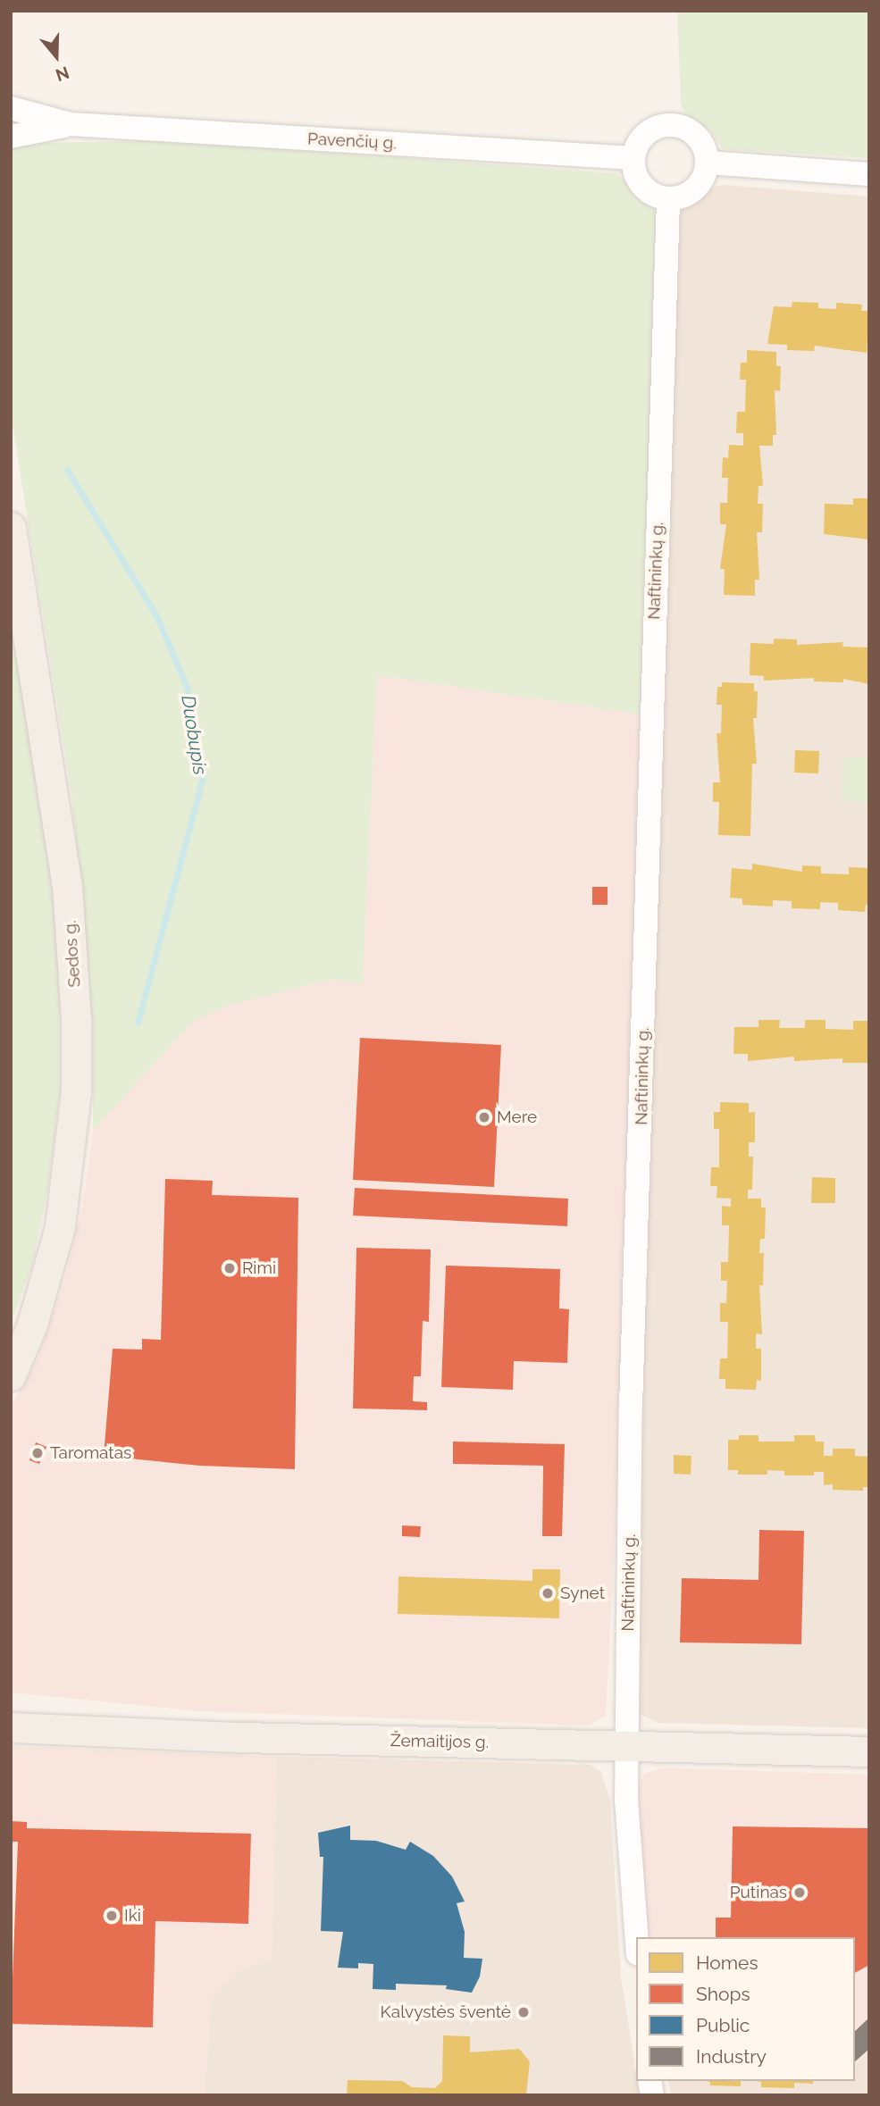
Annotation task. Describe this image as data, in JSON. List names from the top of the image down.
{
  "streets": {
    "main road": ["Sedos g.", "Žemaitijos g."],
    "street": ["Pavenčių g.", "Naftininkų g."]
  },
  "crossings": [
    ["Pavenčių g.", "Naftininkų g."],
    ["Naftininkų g.", "Žemaitijos g."]
  ],
  "water": ["Duobupis"],
  "places": [
    "Mere",
    "Rimi",
    "Taromatas",
    "Synet",
    "Putinas",
    "Iki",
    "Kalvystės šventė"
  ],
  "legend": [
    "Homes",
    "Shops",
    "Public",
    "Industry"
  ],
  "north": "bottom"
}
